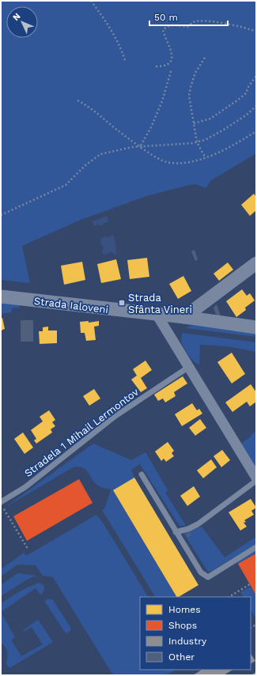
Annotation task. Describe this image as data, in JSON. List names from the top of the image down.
{
  "streets": {
    "street": ["Strada Ialoveni"],
    "lane": ["Stradela 1 Mihail Lermontov"]
  },
  "places": {
    "transit": ["Strada Sfânta Vineri"]
  },
  "legend": [
    "Homes",
    "Shops",
    "Industry",
    "Other"
  ],
  "scale_bar": "50 m",
  "north": "top left"
}
